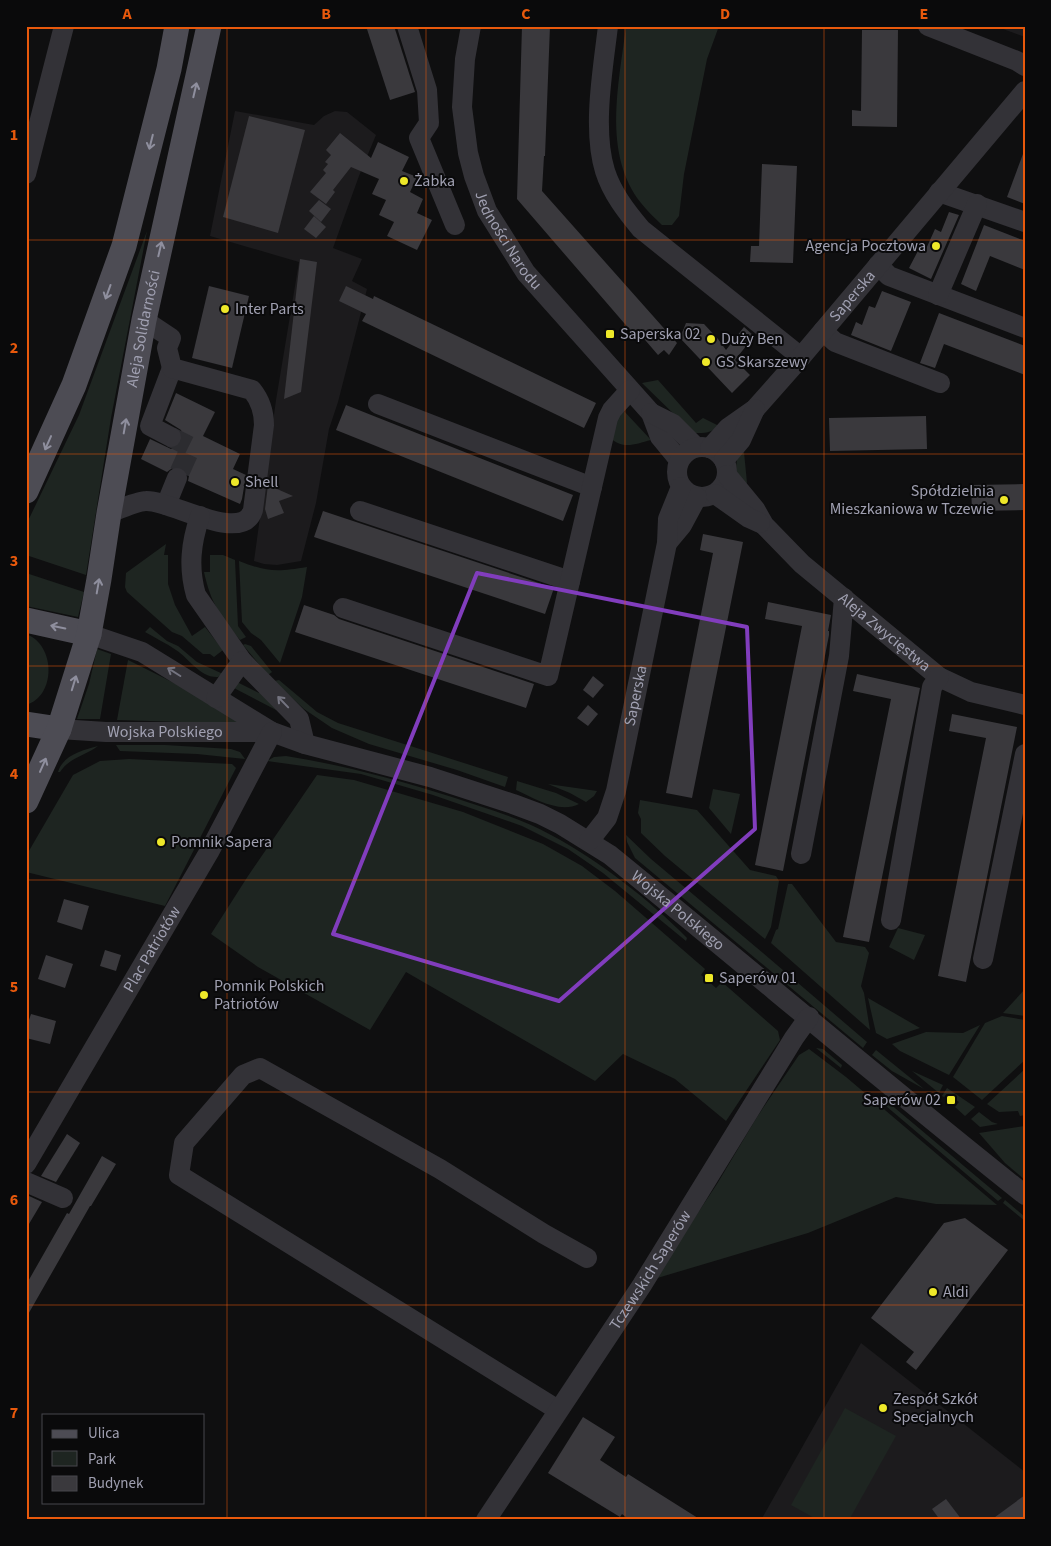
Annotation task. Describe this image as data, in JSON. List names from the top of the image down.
{
  "streets": {
    "main road": ["Aleja Solidarności"],
    "street": [
      "Jedności Narodu",
      "Saperska",
      "Aleja Zwycięstwa",
      "Wojska Polskiego",
      "Plac Patriotów",
      "Tczewskich Saperów"
    ]
  },
  "crossings": [
    ["Jedności Narodu", "Saperska"],
    ["Jedności Narodu", "Aleja Zwycięstwa"],
    ["Saperska", "Aleja Zwycięstwa"],
    ["Saperska", "Wojska Polskiego"],
    ["Aleja Solidarności", "Wojska Polskiego"],
    ["Wojska Polskiego", "Plac Patriotów"],
    ["Wojska Polskiego", "Tczewskich Saperów"]
  ],
  "places": {
    "other": [
      "Żabka",
      "Agencja Pocztowa",
      "Inter Parts",
      "Duży Ben",
      "GS Skarszewy",
      "Shell",
      "Spółdzielnia Mieszkaniowa w Tczewie",
      "Pomnik Sapera",
      "Pomnik Polskich Patriotów",
      "Aldi",
      "Zespół Szkół Specjalnych"
    ],
    "transit": ["Saperska 02", "Saperów 01", "Saperów 02"]
  },
  "legend": ["Ulica", "Park", "Budynek"],
  "grid": {
    "columns": [
      "A",
      "B",
      "C",
      "D",
      "E"
    ],
    "rows": [
      "1",
      "2",
      "3",
      "4",
      "5",
      "6",
      "7"
    ]
  }
}
